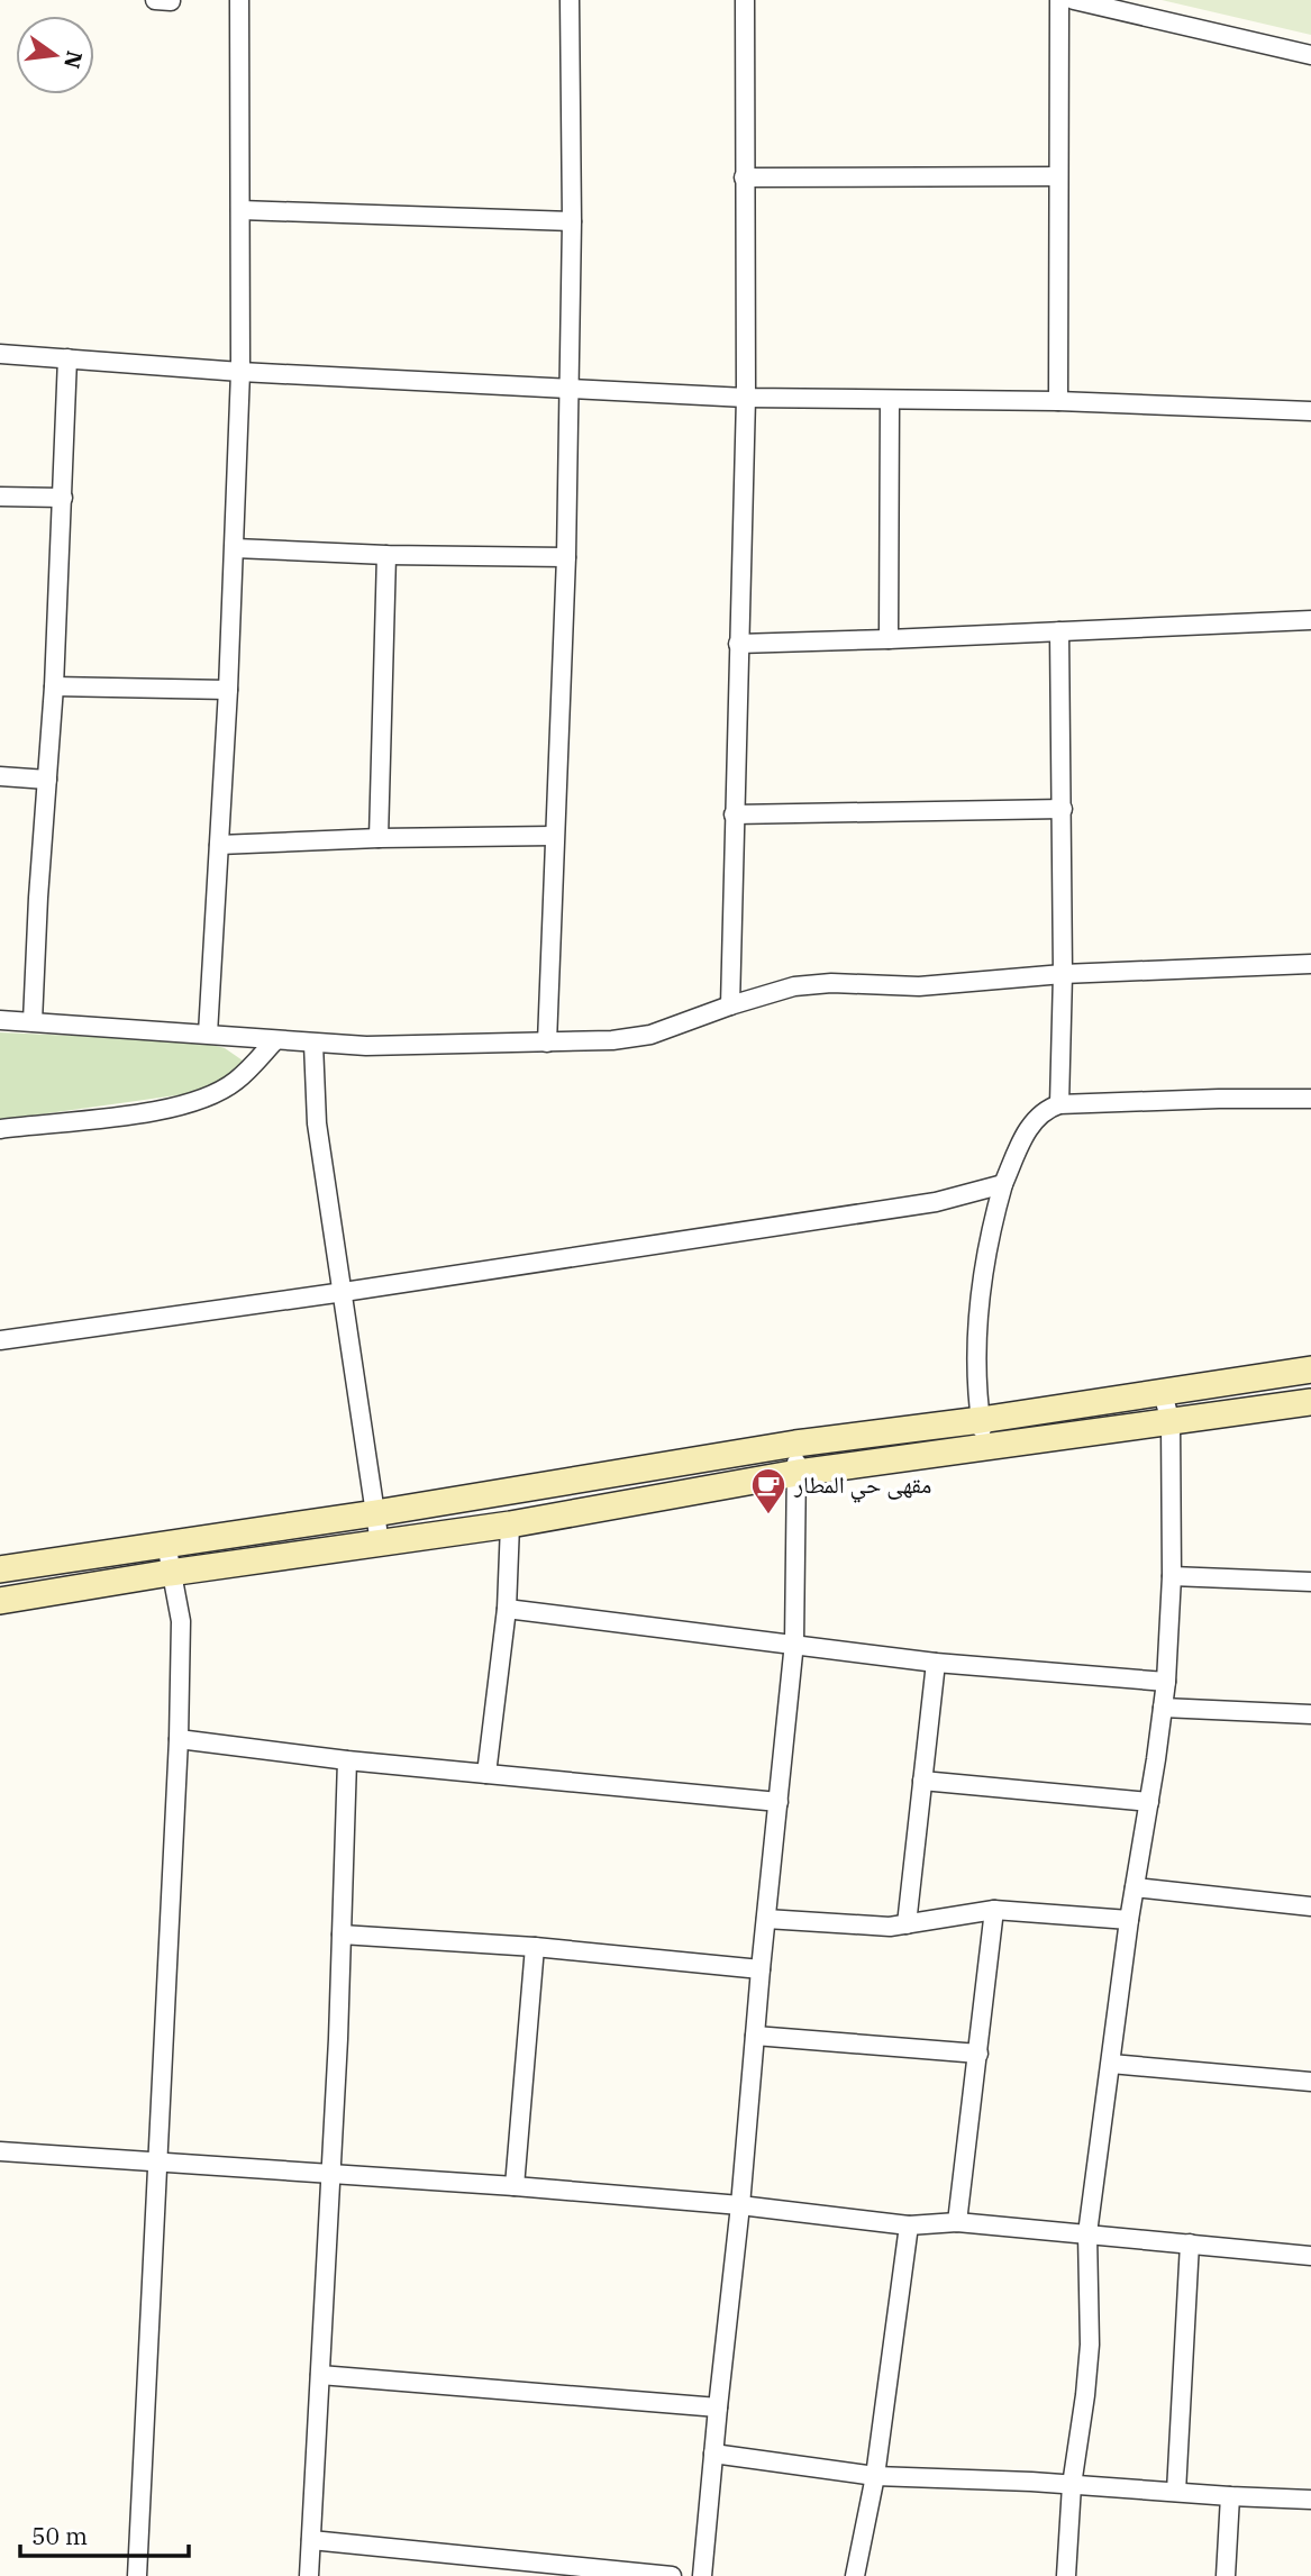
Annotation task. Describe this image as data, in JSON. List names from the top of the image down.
{
  "places": {
    "cafe": ["مقهى حي المطار"]
  },
  "scale_bar": "50 m",
  "north": "right"
}
